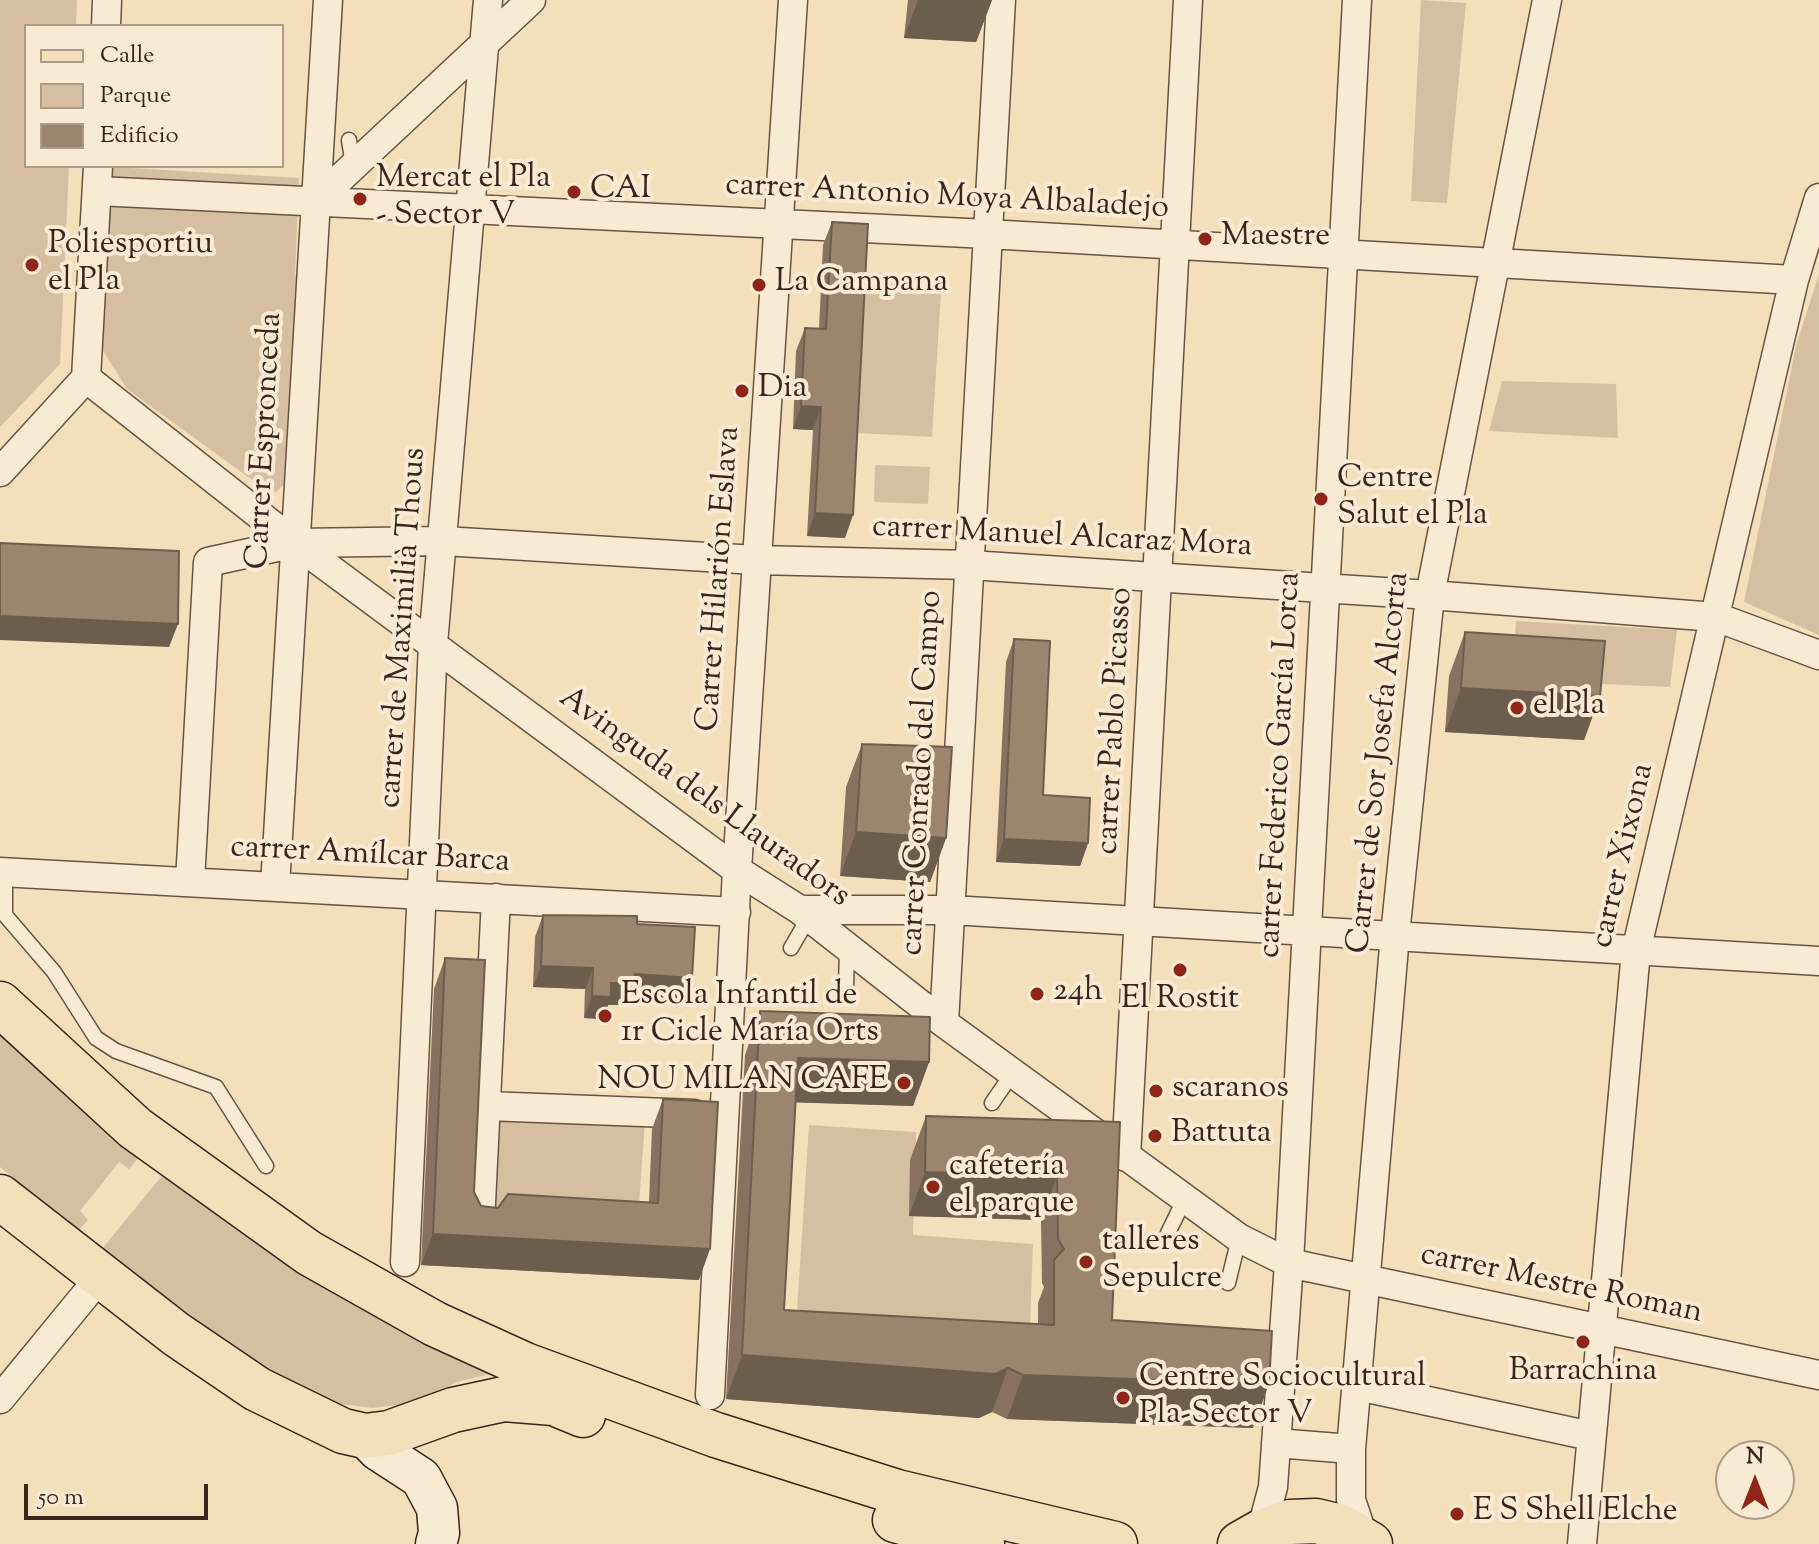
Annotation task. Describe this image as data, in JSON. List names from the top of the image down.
{
  "streets": {
    "street": [
      "carrer Antonio Moya Albaladejo",
      "Carrer Espronceda",
      "carrer Manuel Alcaraz Mora",
      "Carrer Hilarión Eslava",
      "carrer de Maximilià Thous",
      "carrer Pablo Picasso",
      "Carrer de Sor Josefa Alcorta",
      "carrer Federico García Lorca",
      "carrer Conrado del Campo",
      "Avinguda dels Llauradors",
      "carrer Xixona",
      "carrer Amílcar Barca",
      "carrer Mestre Roman"
    ]
  },
  "crossings": [
    ["carrer Antonio Moya Albaladejo", "Carrer Espronceda"],
    ["carrer Antonio Moya Albaladejo", "Carrer Hilarión Eslava"],
    ["carrer Antonio Moya Albaladejo", "carrer de Maximilià Thous"],
    ["carrer Antonio Moya Albaladejo", "carrer Pablo Picasso"],
    ["carrer Antonio Moya Albaladejo", "Carrer de Sor Josefa Alcorta"],
    ["carrer Antonio Moya Albaladejo", "carrer Federico García Lorca"],
    ["carrer Antonio Moya Albaladejo", "carrer Conrado del Campo"],
    ["carrer Antonio Moya Albaladejo", "carrer Xixona"],
    ["Carrer Espronceda", "carrer Manuel Alcaraz Mora"],
    ["Carrer Espronceda", "Avinguda dels Llauradors"],
    ["Carrer Espronceda", "carrer Amílcar Barca"],
    ["carrer Manuel Alcaraz Mora", "Carrer Hilarión Eslava"],
    ["carrer Manuel Alcaraz Mora", "carrer de Maximilià Thous"],
    ["carrer Manuel Alcaraz Mora", "carrer Pablo Picasso"],
    ["carrer Manuel Alcaraz Mora", "Carrer de Sor Josefa Alcorta"],
    ["carrer Manuel Alcaraz Mora", "carrer Federico García Lorca"],
    ["carrer Manuel Alcaraz Mora", "carrer Conrado del Campo"],
    ["carrer Manuel Alcaraz Mora", "Avinguda dels Llauradors"],
    ["carrer Manuel Alcaraz Mora", "carrer Xixona"],
    ["carrer Manuel Alcaraz Mora", "carrer Amílcar Barca"],
    ["Carrer Hilarión Eslava", "Avinguda dels Llauradors"],
    ["Carrer Hilarión Eslava", "carrer Amílcar Barca"],
    ["carrer de Maximilià Thous", "Avinguda dels Llauradors"],
    ["carrer de Maximilià Thous", "carrer Amílcar Barca"],
    ["carrer Pablo Picasso", "Avinguda dels Llauradors"],
    ["Carrer de Sor Josefa Alcorta", "carrer Mestre Roman"],
    ["carrer Federico García Lorca", "Avinguda dels Llauradors"],
    ["carrer Federico García Lorca", "carrer Mestre Roman"],
    ["carrer Conrado del Campo", "Avinguda dels Llauradors"],
    ["Avinguda dels Llauradors", "carrer Mestre Roman"],
    ["carrer Xixona", "carrer Mestre Roman"]
  ],
  "places": [
    "CAI",
    "Mercat el Pla - Sector V",
    "Maestre",
    "Poliesportiu el Pla",
    "La Campana",
    "Dia",
    "Centre Salut el Pla",
    "el Pla",
    "El Rostit",
    "24h",
    "Escola Infantil de 1r Cicle María Orts",
    "NOU MILAN CAFE",
    "scaranos",
    "Battuta",
    "cafetería el parque",
    "talleres Sepulcre",
    "Barrachina",
    "Centre Sociocultural Pla-Sector V",
    "E S Shell Elche"
  ],
  "legend": ["Calle", "Parque", "Edificio"],
  "scale_bar": "50 m",
  "north": "top"
}
